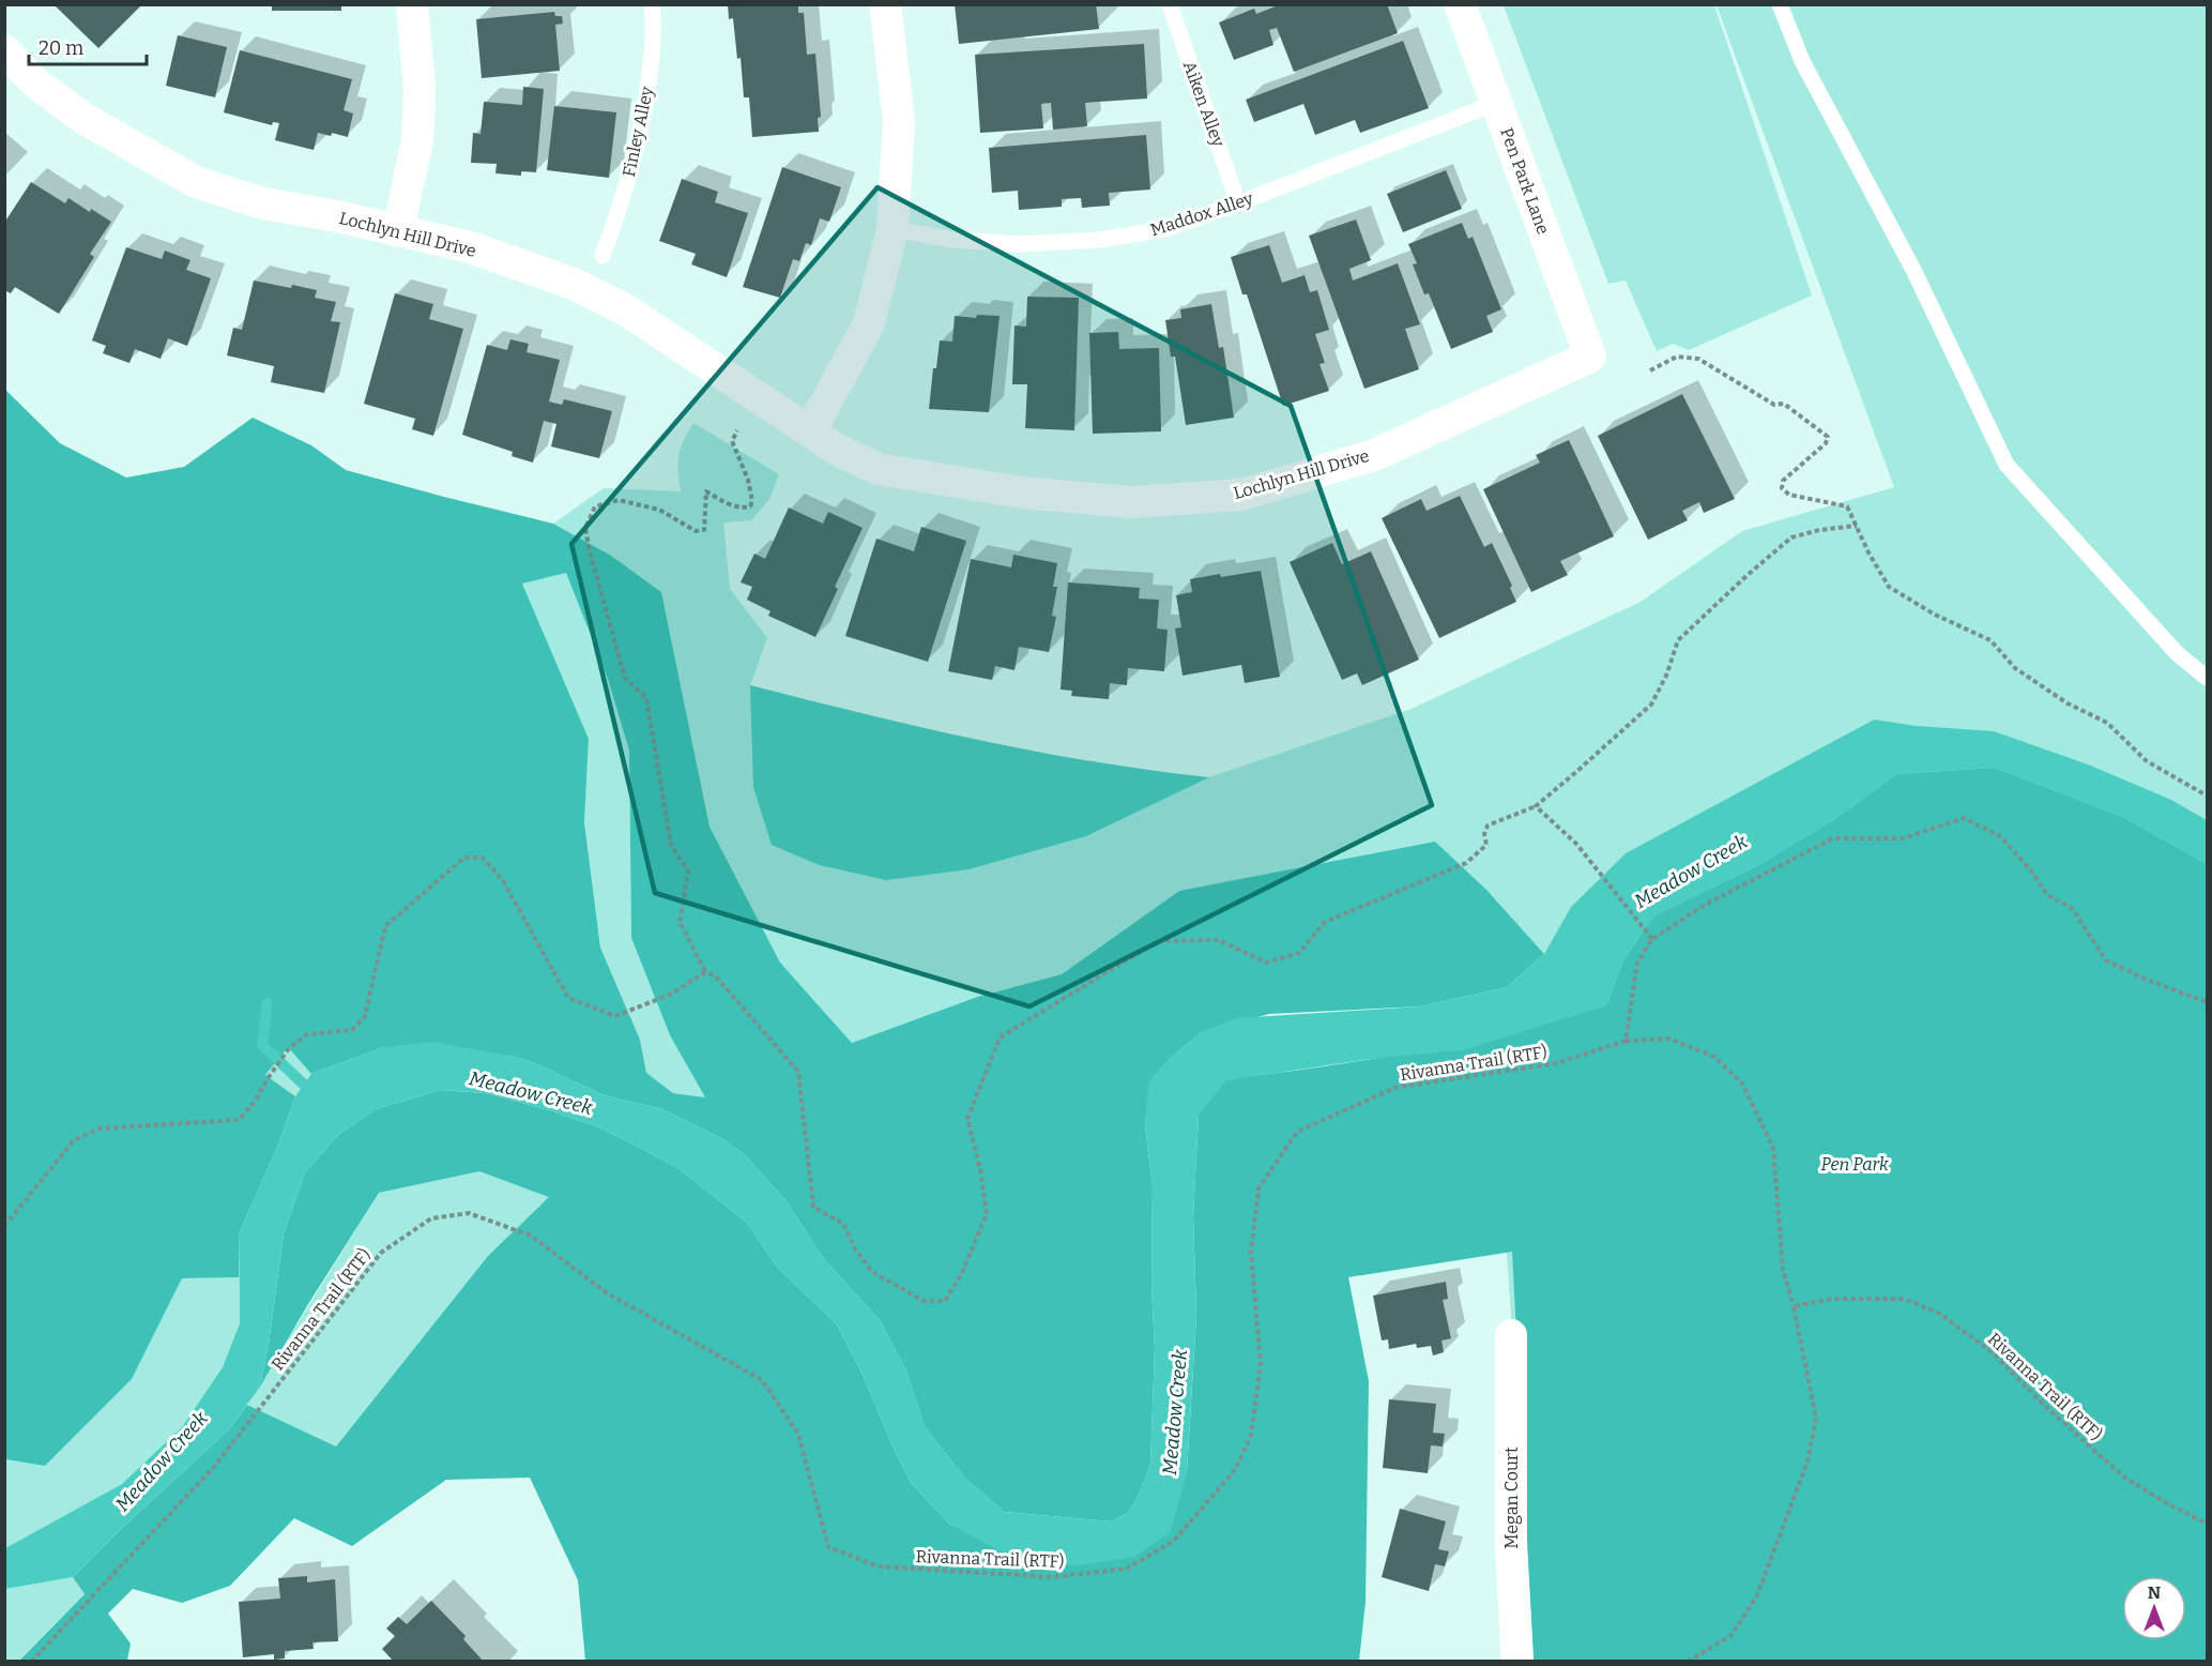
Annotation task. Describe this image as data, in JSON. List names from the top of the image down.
{
  "streets": {
    "street": ["Pen Park Lane", "Lochlyn Hill Drive", "Megan Court"],
    "lane": ["Aiken Alley", "Finley Alley", "Maddox Alley"],
    "path": ["Rivanna Trail (RTF)"]
  },
  "crossings": [
    ["Aiken Alley", "Maddox Alley"],
    ["Pen Park Lane", "Maddox Alley"],
    ["Pen Park Lane", "Lochlyn Hill Drive"]
  ],
  "water": ["Meadow Creek"],
  "parks": ["Pen Park"],
  "scale_bar": "20 m",
  "north": "top"
}
